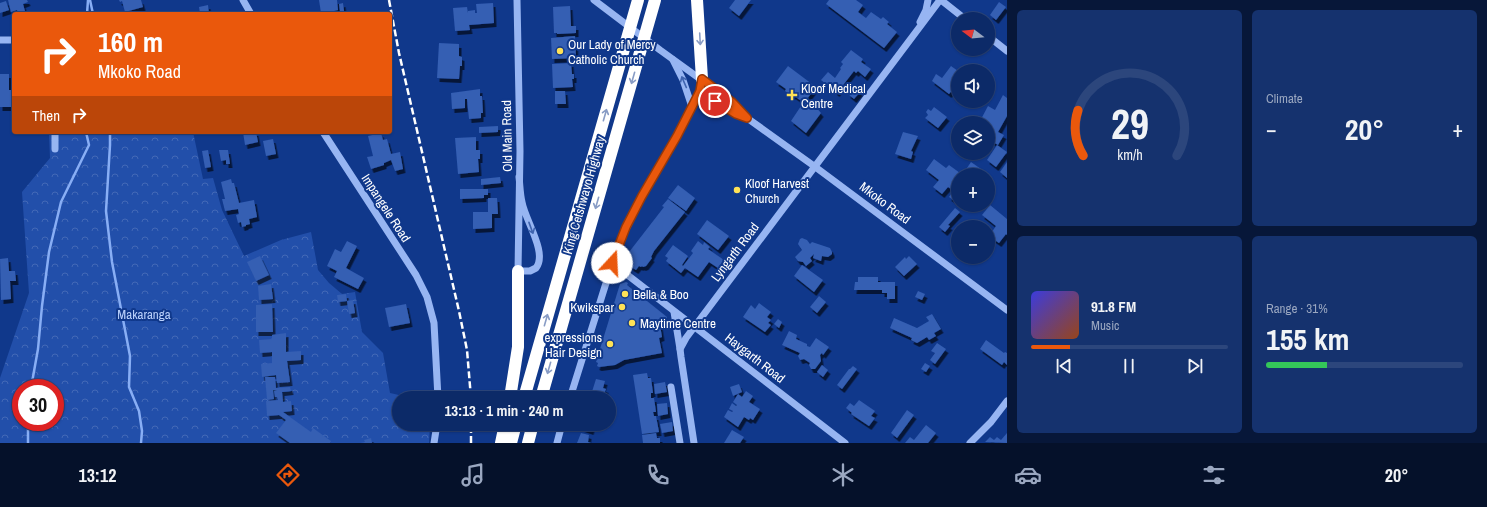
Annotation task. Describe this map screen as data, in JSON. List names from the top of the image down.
{
  "streets": {
    "highway": ["King Cetshwayo Highway"],
    "street": [
      "Old Main Road",
      "Mkoko Road",
      "Impangele Road",
      "Lyngarth Road",
      "Haygarth Road"
    ]
  },
  "crossings": [
    ["Mkoko Road", "Lyngarth Road"],
    ["Lyngarth Road", "Haygarth Road"]
  ],
  "parks": ["Makaranga"],
  "places": {
    "other": [
      "Our Lady of Mercy Catholic Church",
      "Kloof Harvest Church",
      "Bella & Boo",
      "Kwikspar",
      "Maytime Centre",
      "expressions Hair Design"
    ],
    "health": ["Kloof Medical Centre"]
  },
  "north": "left",
  "page": {
    "tile": [
      "Climate",
      ["Range · 31%", "155 km"]
    ],
    "map_buttons": ["+", "−"],
    "turn": ["160 m", "Mkoko Road"],
    "then": "Then",
    "heat": ["−", "20°", "+"],
    "song": ["91.8 FM", "Music"],
    "limit": "30",
    "trip": "13:13 · 1 min · 240 m",
    "tabs": ["13:12", "20°"],
    "gauge": ["29", "km/h"]
  }
}
